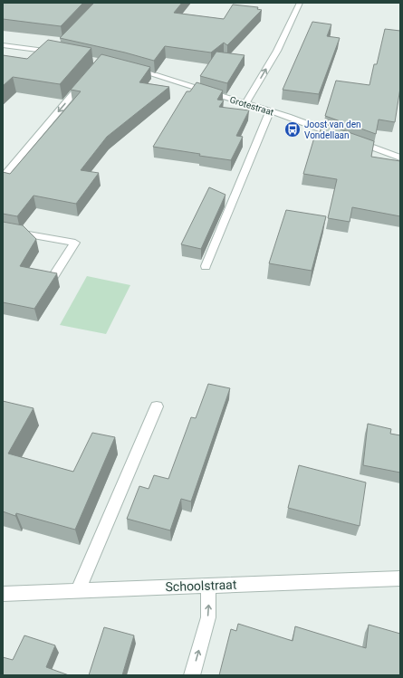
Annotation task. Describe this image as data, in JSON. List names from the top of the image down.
{
  "streets": {
    "street": ["Grotestraat", "Schoolstraat"]
  },
  "places": {
    "bus stop": ["Joost van den Vondellaan"]
  }
}
